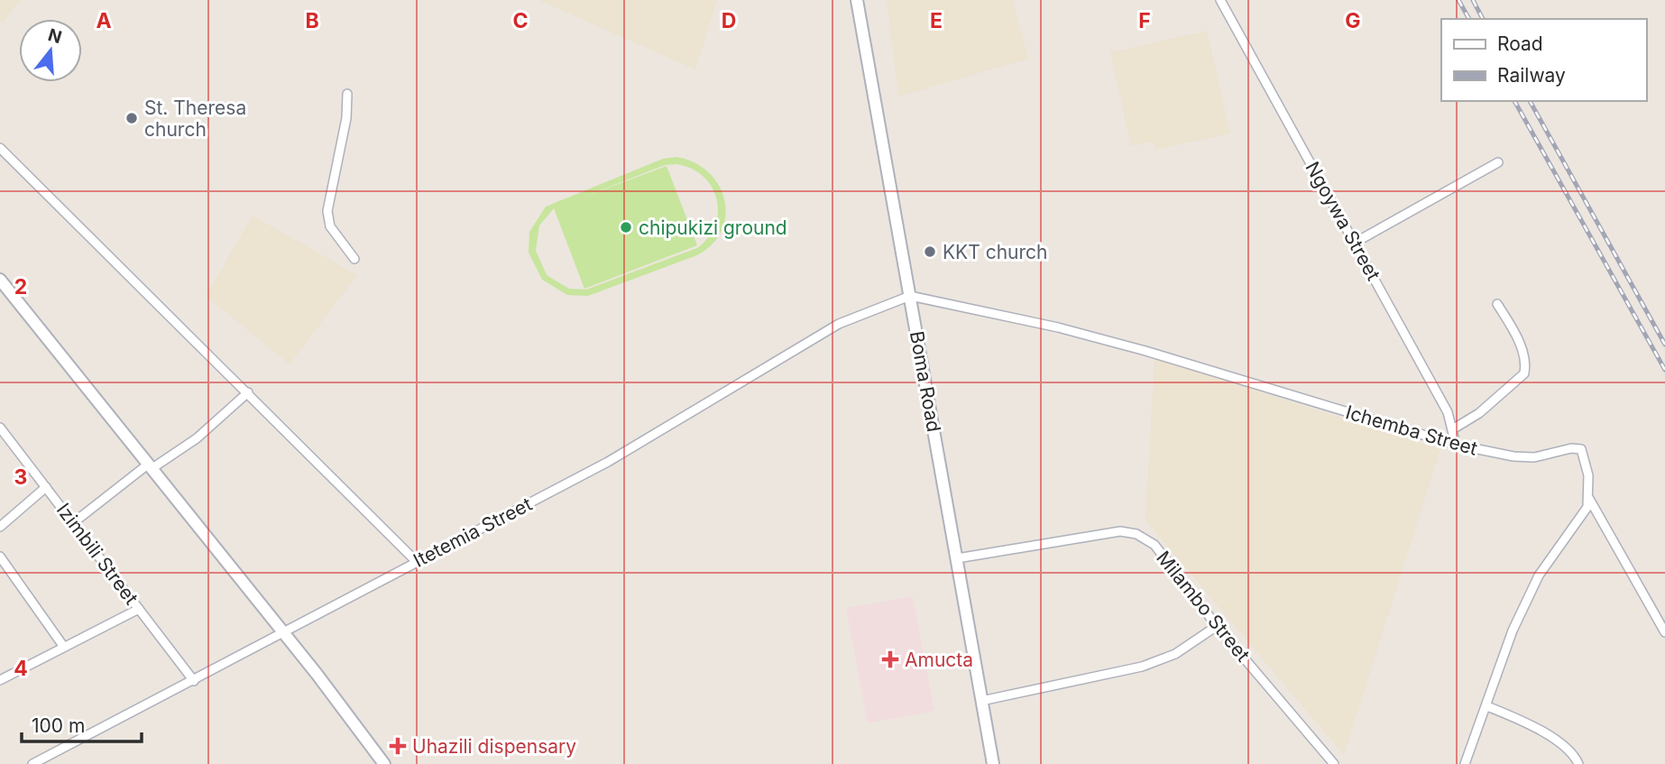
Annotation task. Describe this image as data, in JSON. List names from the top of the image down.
{
  "streets": {
    "main road": ["Boma Road"],
    "street": [
      "Ngoywa Street",
      "Ichemba Street",
      "Itetemia Street",
      "Izimbili Street",
      "Milambo Street"
    ]
  },
  "crossings": [
    ["Ngoywa Street", "Ichemba Street"],
    ["Boma Road", "Ichemba Street"],
    ["Boma Road", "Itetemia Street"],
    ["Boma Road", "Milambo Street"],
    ["Ichemba Street", "Itetemia Street"],
    ["Itetemia Street", "Izimbili Street"]
  ],
  "places": {
    "other": ["St. Theresa church", "chipukizi ground", "KKT church"],
    "health": ["Amucta", "Uhazili dispensary"]
  },
  "legend": ["Road", "Railway"],
  "scale_bar": "100 m",
  "north": "top",
  "grid": {
    "columns": [
      "A",
      "B",
      "C",
      "D",
      "E",
      "F",
      "G"
    ],
    "rows": ["2", "3", "4"]
  }
}
